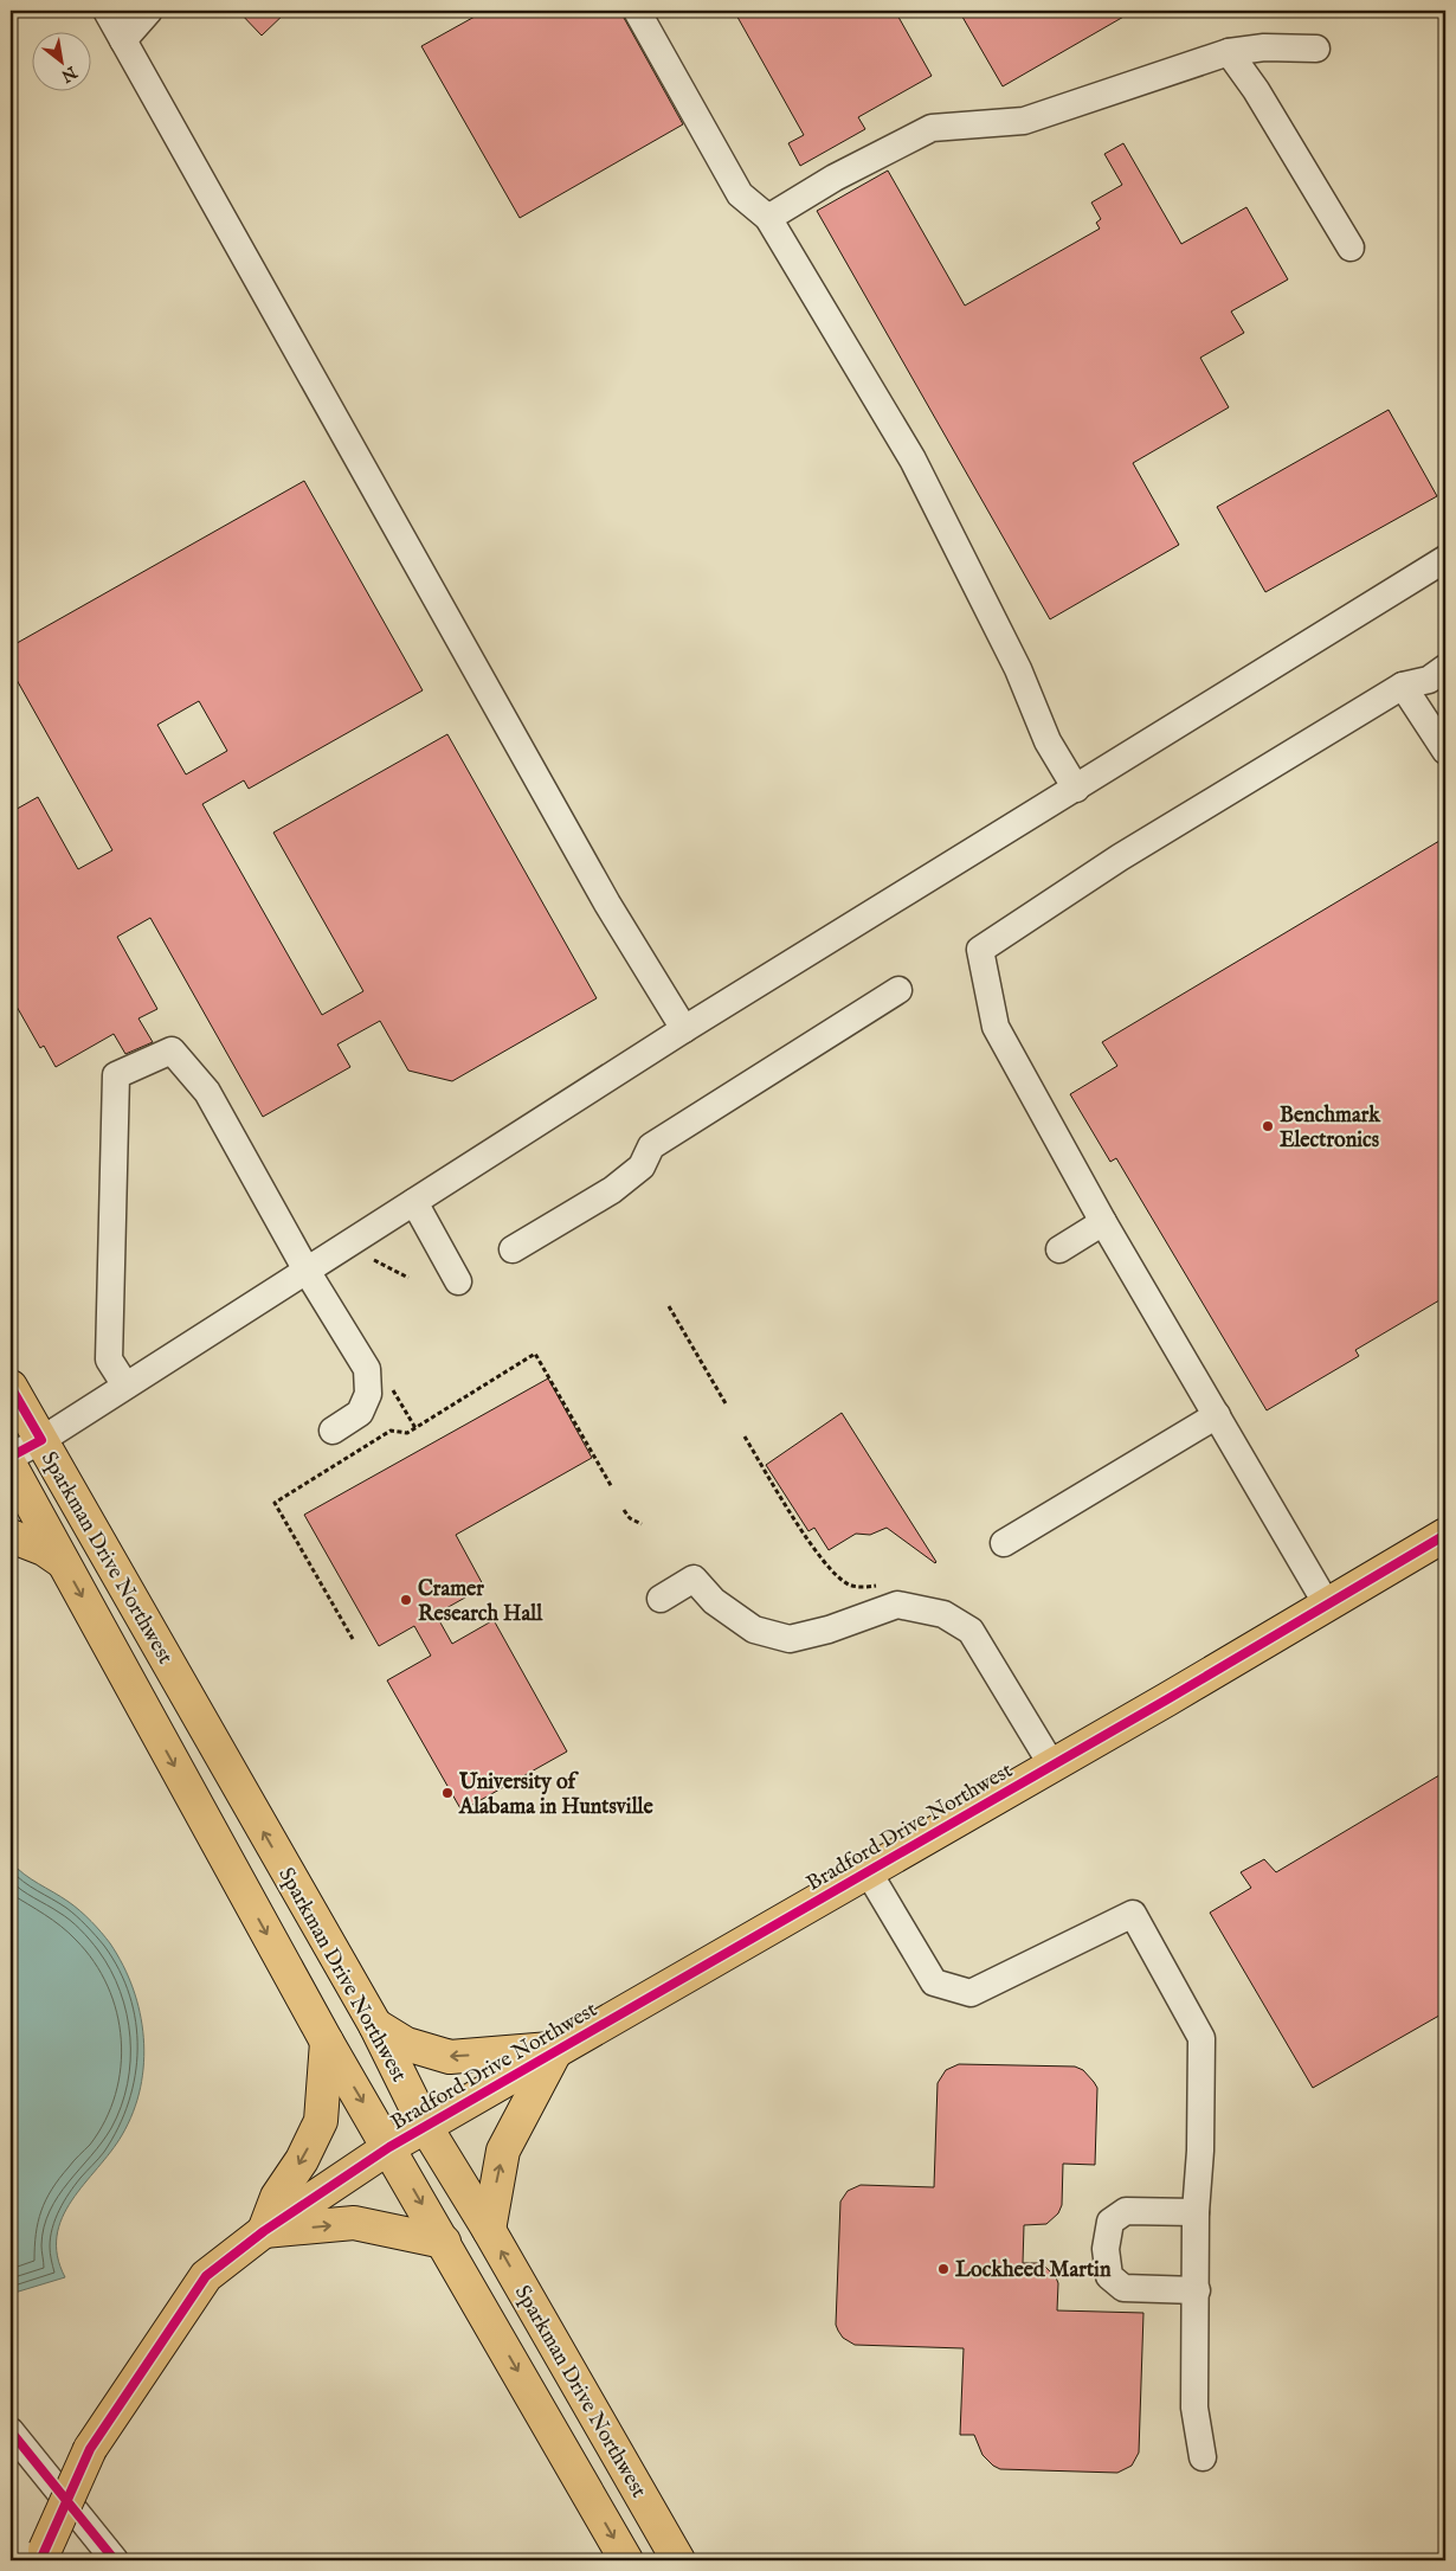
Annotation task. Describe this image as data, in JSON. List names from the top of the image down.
{
  "streets": {
    "main road": ["Sparkman Drive Northwest", "Bradford Drive Northwest"]
  },
  "crossings": [
    ["Sparkman Drive Northwest", "Bradford Drive Northwest"]
  ],
  "places": [
    "Benchmark Electronics",
    "Cramer Research Hall",
    "University of Alabama in Huntsville",
    "Lockheed Martin"
  ],
  "north": "bottom right"
}
